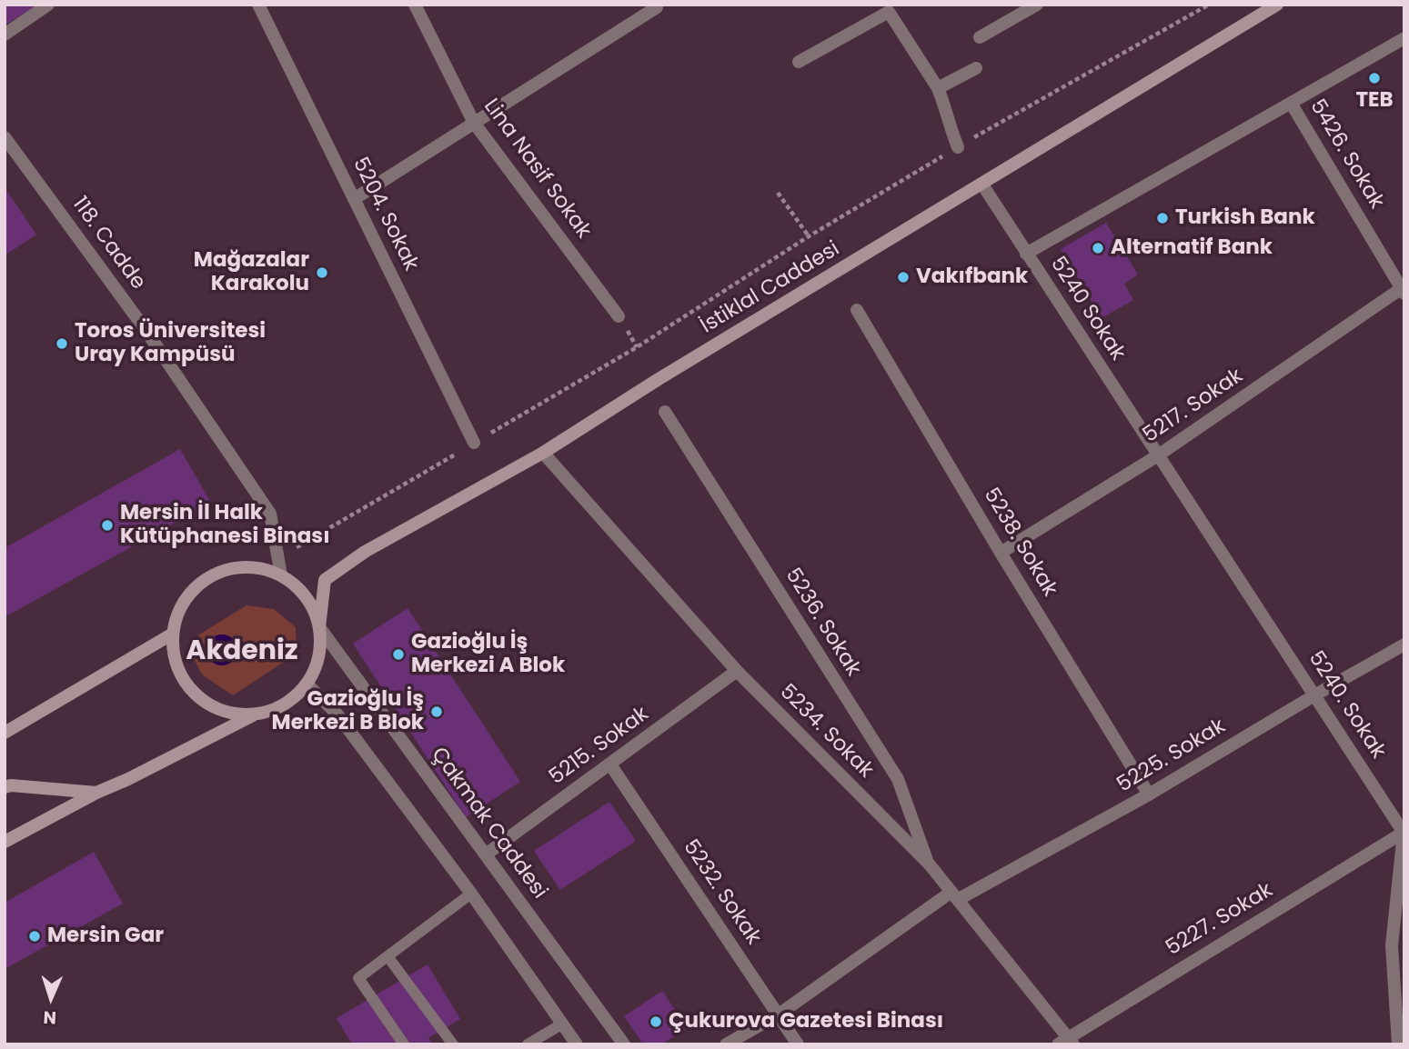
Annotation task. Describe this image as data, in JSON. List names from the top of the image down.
{
  "streets": {
    "main road": ["İstiklal Caddesi"],
    "street": [
      "5426. Sokak",
      "Lina Nasif Sokak",
      "5204. Sokak",
      "118. Cadde",
      "5240 Sokak",
      "5217. Sokak",
      "5238. Sokak",
      "5236. Sokak",
      "5240. Sokak",
      "5234. Sokak",
      "5215. Sokak",
      "5225. Sokak",
      "Çakmak Caddesi",
      "5232. Sokak",
      "5227. Sokak"
    ]
  },
  "crossings": [
    ["5426. Sokak", "5217. Sokak"],
    ["5204. Sokak", "İstiklal Caddesi"],
    ["118. Cadde", "İstiklal Caddesi"],
    ["118. Cadde", "Çakmak Caddesi"],
    ["İstiklal Caddesi", "5240 Sokak"],
    ["İstiklal Caddesi", "5234. Sokak"],
    ["İstiklal Caddesi", "Çakmak Caddesi"],
    ["5240 Sokak", "5217. Sokak"],
    ["5240 Sokak", "5240. Sokak"],
    ["5217. Sokak", "5238. Sokak"],
    ["5217. Sokak", "5240. Sokak"],
    ["5238. Sokak", "5225. Sokak"],
    ["5236. Sokak", "5234. Sokak"],
    ["5240. Sokak", "5225. Sokak"],
    ["5240. Sokak", "5227. Sokak"],
    ["5234. Sokak", "5215. Sokak"],
    ["5234. Sokak", "5225. Sokak"],
    ["5234. Sokak", "5227. Sokak"],
    ["5215. Sokak", "Çakmak Caddesi"],
    ["5215. Sokak", "5232. Sokak"],
    ["5225. Sokak", "5232. Sokak"]
  ],
  "districts": ["Akdeniz"],
  "places": [
    "TEB",
    "Turkish Bank",
    "Alternatif Bank",
    "Mağazalar Karakolu",
    "Vakıfbank",
    "Toros Üniversitesi Uray Kampüsü",
    "Mersin İl Halk Kütüphanesi Binası",
    "Gazioğlu İş Merkezi A Blok",
    "Gazioğlu İş Merkezi B Blok",
    "Mersin Gar",
    "Çukurova Gazetesi Binası"
  ],
  "north": "bottom"
}
